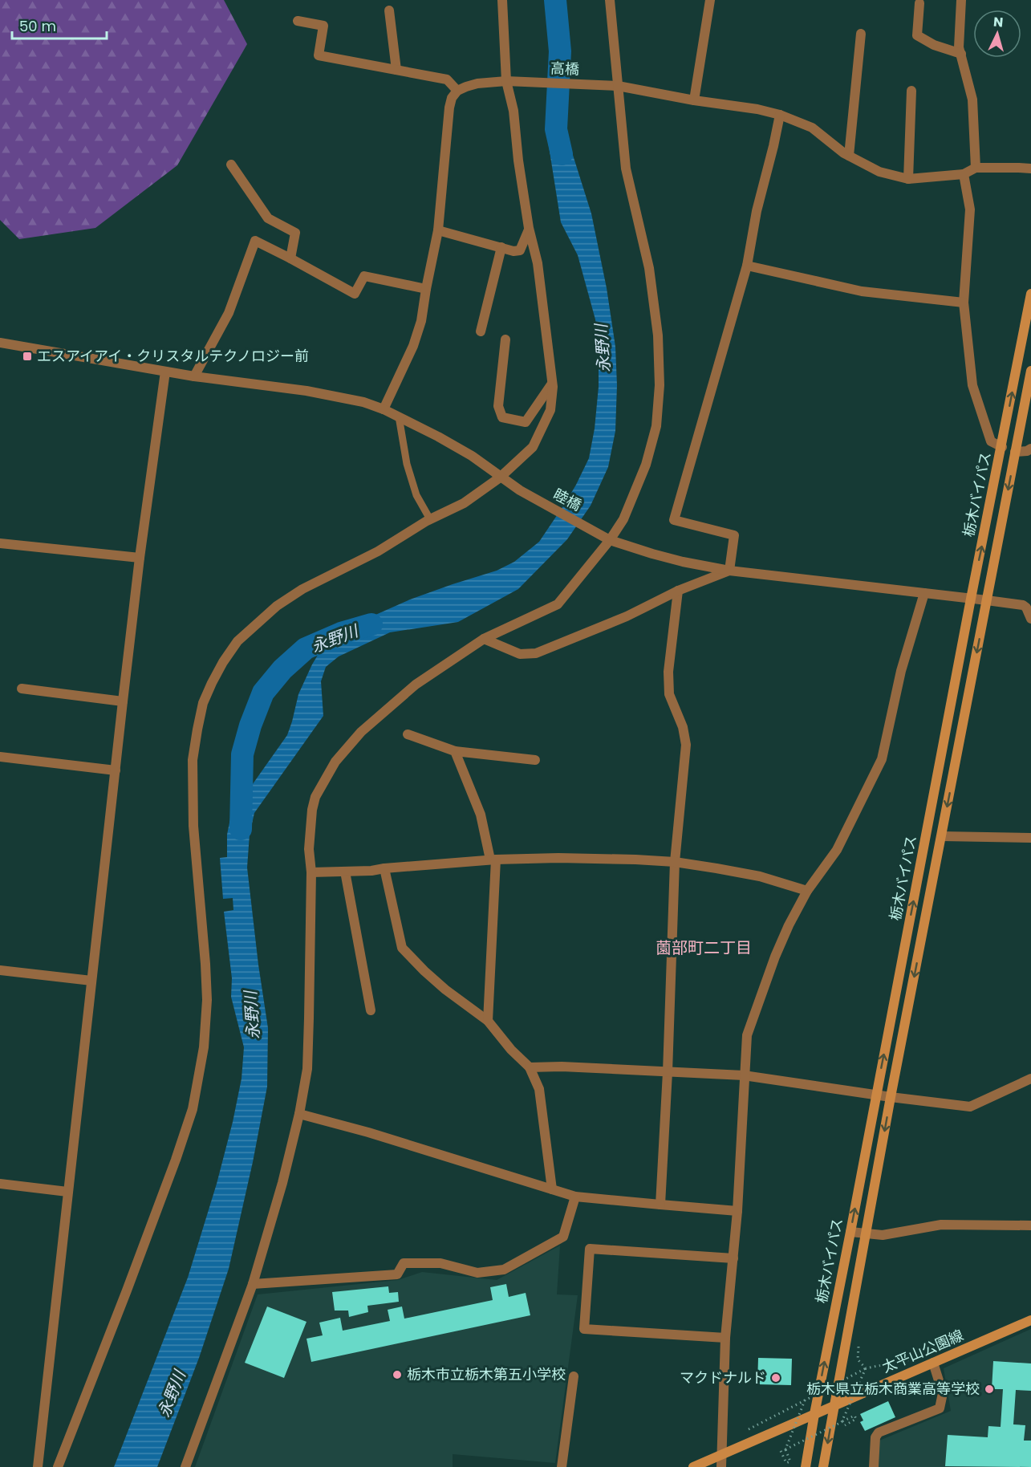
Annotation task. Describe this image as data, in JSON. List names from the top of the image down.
{
  "streets": {
    "main road": ["栃木バイパス", "太平山公園線"],
    "street": ["高橋", "睦橋"]
  },
  "crossings": [
    ["栃木バイパス", "睦橋"],
    ["栃木バイパス", "太平山公園線"]
  ],
  "districts": ["薗部町二丁目"],
  "water": ["永野川"],
  "places": {
    "transit": ["エスアイアイ・クリスタルテクノロジー前"],
    "other": ["栃木市立栃木第五小学校", "マクドナルド", "栃木県立栃木商業高等学校"]
  },
  "scale_bar": "50 m",
  "north": "top"
}
